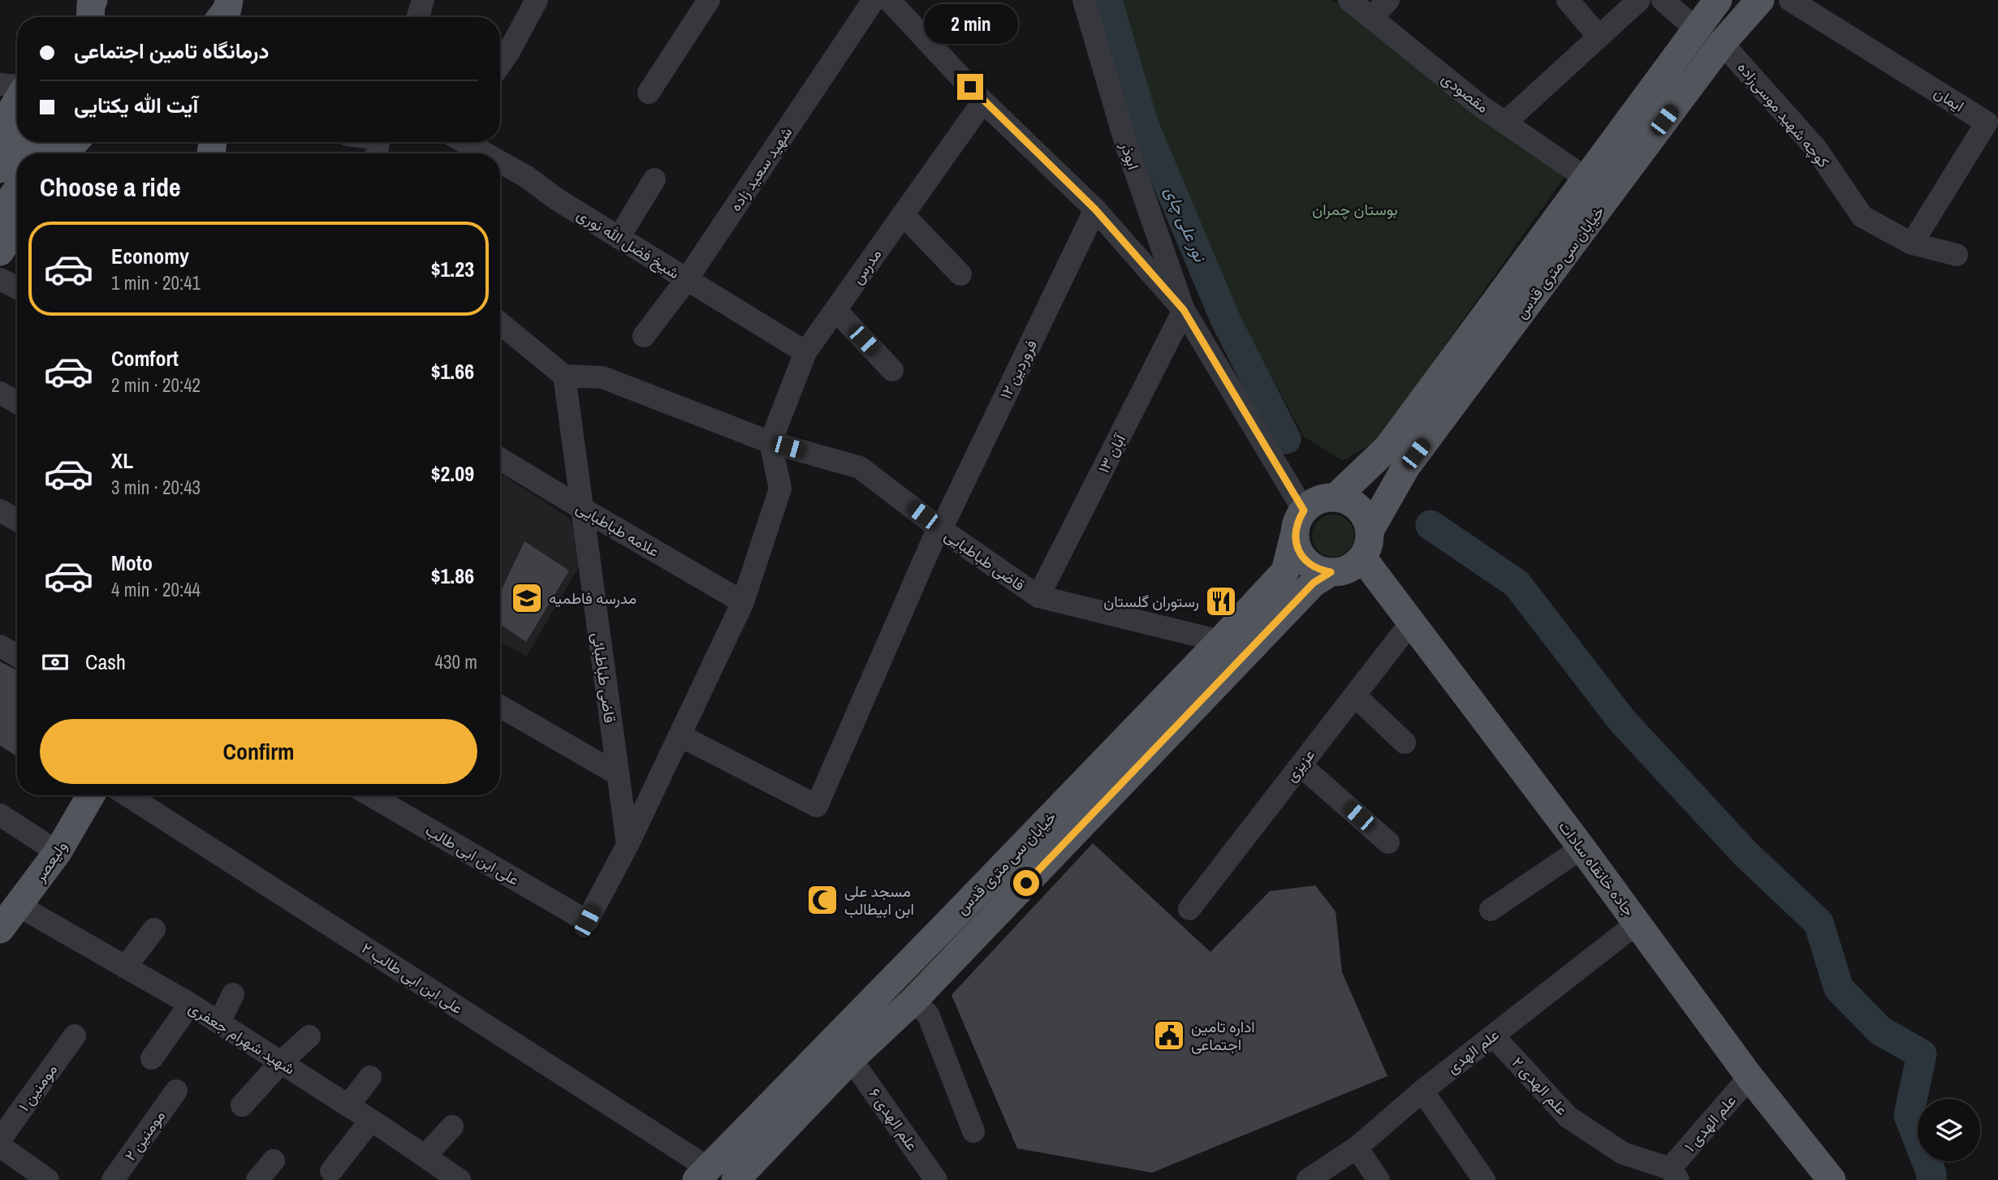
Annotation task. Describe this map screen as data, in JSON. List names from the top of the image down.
{
  "streets": {
    "main road": ["خیابان سی متری قدس", "ولیعصر", "جاده خانقاه سادات"],
    "street": [
      "مقصودی",
      "ایمان",
      "کوچه شهید موسی‌زاده",
      "ابوذر",
      "شهید سعید زاده",
      "شیخ فضل الله نوری",
      "مدرس",
      "۱۲ فروردین",
      "۱۳ آبان",
      "علامه طباطبایی",
      "قاضی طباطبایی",
      "قاضی طباطبائی",
      "عزیزی",
      "علی ابن ابی طالب",
      "علی ابن ابی طالب ۲",
      "شهید شهرام جعفری",
      "علم الهدی",
      "علم الهدی ۲",
      "مومنین ۱",
      "علم الهدی ۶",
      "علم الهدی ۱",
      "مومنین ۲"
    ]
  },
  "crossings": [
    ["مقصودی", "خیابان سی متری قدس"],
    ["ایمان", "کوچه شهید موسی‌زاده"],
    ["کوچه شهید موسی‌زاده", "خیابان سی متری قدس"],
    ["ابوذر", "۱۳ آبان"],
    ["شهید سعید زاده", "شیخ فضل الله نوری"],
    ["شیخ فضل الله نوری", "مدرس"],
    ["خیابان سی متری قدس", "قاضی طباطبایی"],
    ["خیابان سی متری قدس", "جاده خانقاه سادات"],
    ["خیابان سی متری قدس", "علی ابن ابی طالب ۲"],
    ["خیابان سی متری قدس", "علم الهدی ۶"],
    ["مدرس", "قاضی طباطبایی"],
    ["۱۲ فروردین", "قاضی طباطبایی"],
    ["۱۳ آبان", "قاضی طباطبایی"],
    ["علامه طباطبایی", "قاضی طباطبائی"],
    ["قاضی طباطبایی", "قاضی طباطبائی"],
    ["قاضی طباطبائی", "علی ابن ابی طالب"],
    ["عزیزی", "جاده خانقاه سادات"],
    ["ولیعصر", "شهید شهرام جعفری"],
    ["جاده خانقاه سادات", "علم الهدی"],
    ["جاده خانقاه سادات", "علم الهدی ۱"],
    ["علم الهدی", "علم الهدی ۲"],
    ["علم الهدی ۲", "علم الهدی ۱"]
  ],
  "water": ["نور علی چای"],
  "parks": ["بوستان چمران"],
  "places": {
    "school or university": ["مدرسه فاطمیه"],
    "restaurant": ["رستوران گلستان"],
    "mosque": ["مسجد علی ابن ابیطالب"],
    "public building": ["اداره تامین اجتماعی"]
  },
  "page": {
    "bubble": "2 min",
    "banner": ["درمانگاه تامین اجتماعی", "آیت الله یکتایی"],
    "heading": "Choose a ride",
    "list": [
      {
        "name": "Economy",
        "note": "1 min · 20:41",
        "value": "$1.23"
      },
      {
        "name": "Comfort",
        "note": "2 min · 20:42",
        "value": "$1.66"
      },
      {
        "name": "XL",
        "note": "3 min · 20:43",
        "value": "$2.09"
      },
      {
        "name": "Moto",
        "note": "4 min · 20:44",
        "value": "$1.86"
      }
    ],
    "pay": ["Cash", "430 m"],
    "buttons": "Confirm"
  }
}
